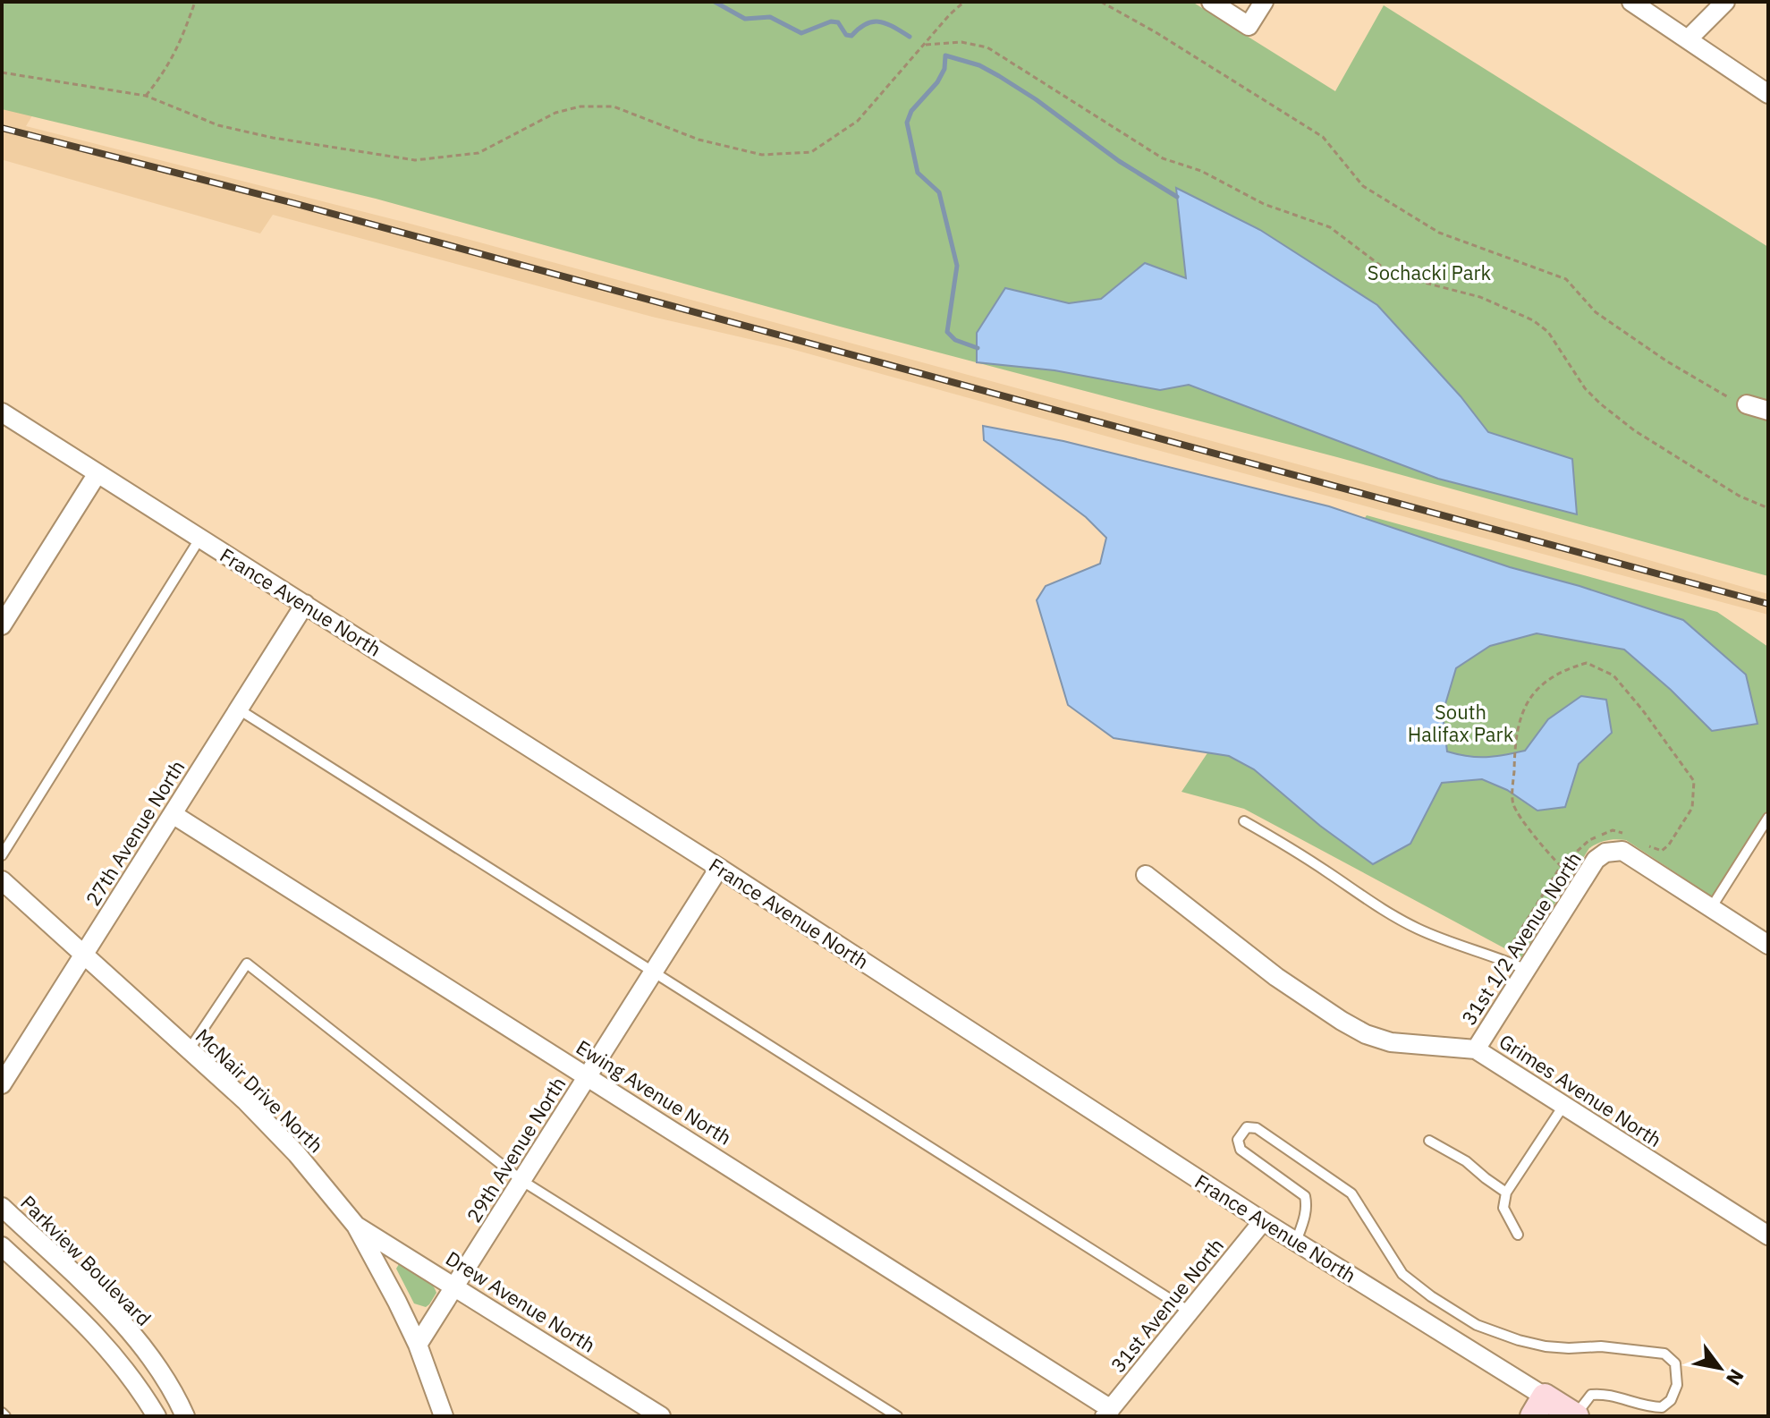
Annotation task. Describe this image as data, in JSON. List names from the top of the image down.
{
  "streets": {
    "street": [
      "France Avenue North",
      "27th Avenue North",
      "31st 1/2 Avenue North",
      "McNair Drive North",
      "Grimes Avenue North",
      "Ewing Avenue North",
      "29th Avenue North",
      "Parkview Boulevard",
      "Drew Avenue North",
      "31st Avenue North"
    ]
  },
  "crossings": [
    ["France Avenue North", "27th Avenue North"],
    ["France Avenue North", "29th Avenue North"],
    ["France Avenue North", "31st Avenue North"],
    ["27th Avenue North", "McNair Drive North"],
    ["27th Avenue North", "Ewing Avenue North"],
    ["31st 1/2 Avenue North", "Grimes Avenue North"],
    ["McNair Drive North", "29th Avenue North"],
    ["McNair Drive North", "Drew Avenue North"],
    ["Ewing Avenue North", "29th Avenue North"],
    ["Ewing Avenue North", "31st Avenue North"],
    ["29th Avenue North", "Drew Avenue North"]
  ],
  "parks": ["Sochacki Park", "South Halifax Park"],
  "north": "bottom right"
}
